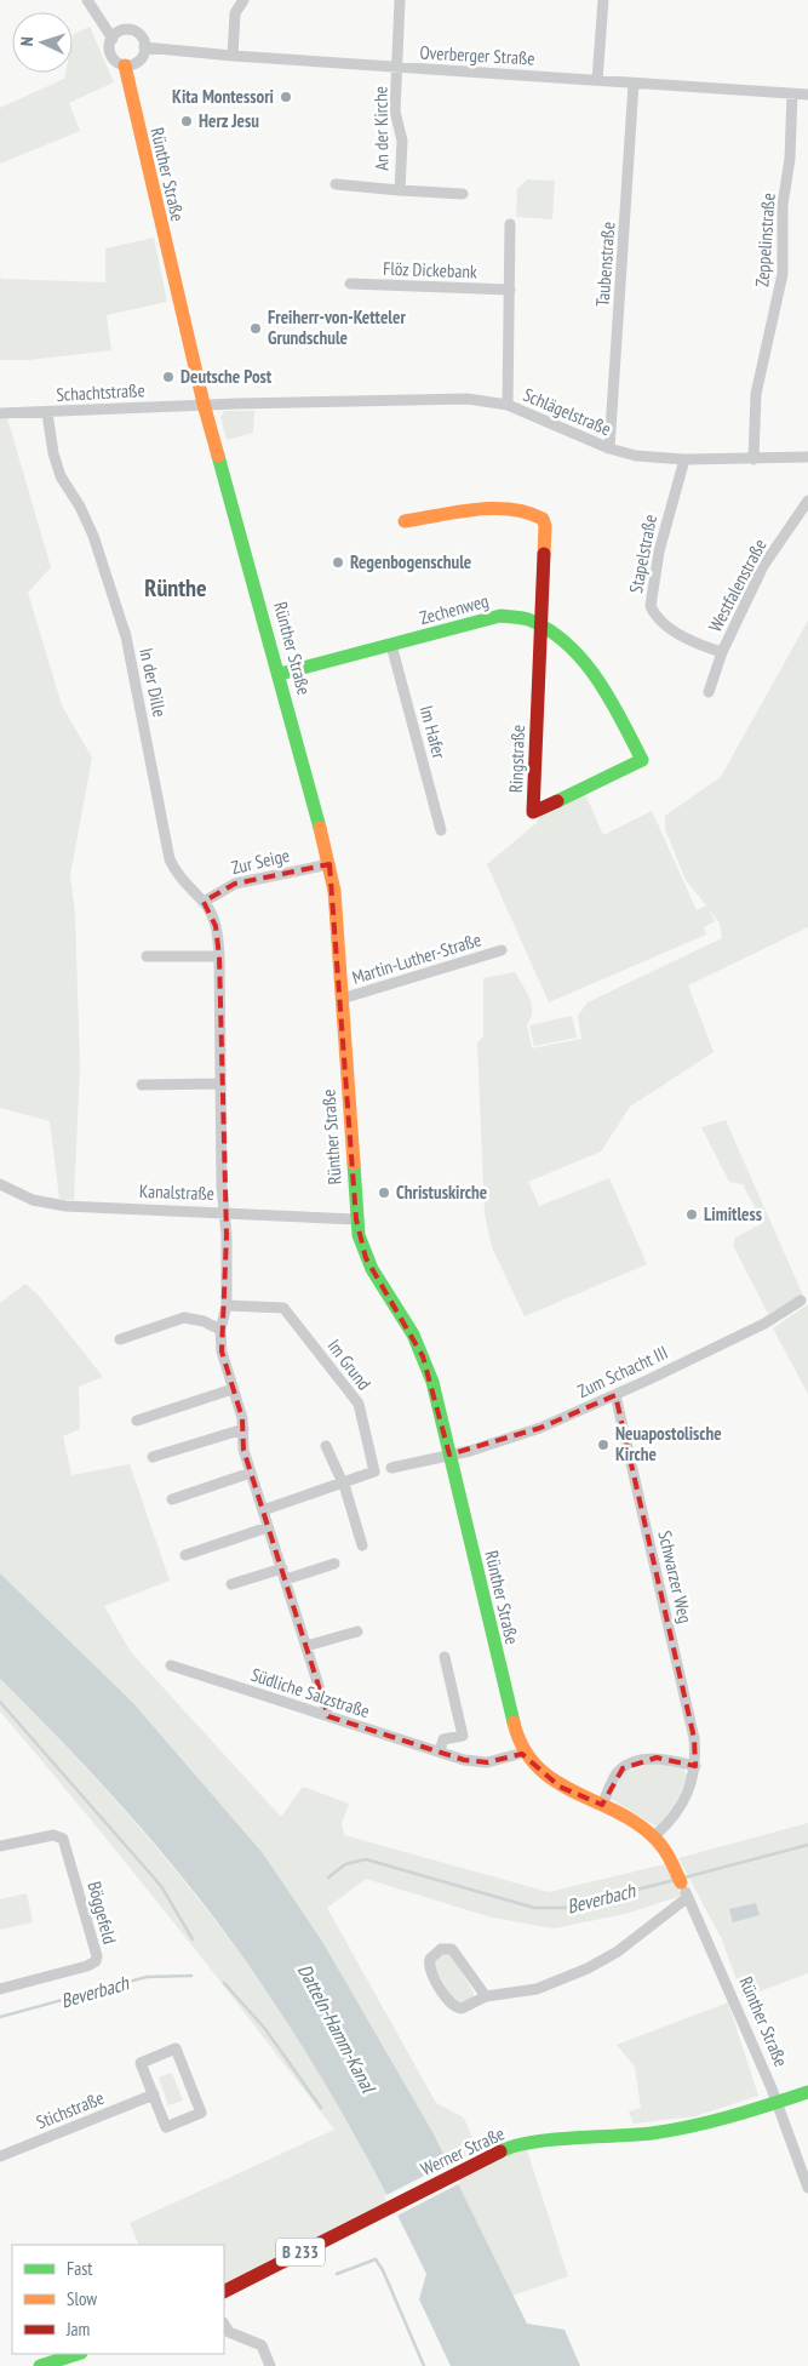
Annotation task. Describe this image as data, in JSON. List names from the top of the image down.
{
  "streets": {
    "street": [
      "Overberger Straße",
      "An der Kirche",
      "Rünther Straße",
      "Zeppelinstraße",
      "Taubenstraße",
      "Flöz Dickebank",
      "Schachtstraße",
      "Schlägelstraße",
      "Stapelstraße",
      "Westfalenstraße",
      "Zechenweg",
      "In der Dille",
      "Im Hafer",
      "Ringstraße",
      "Zur Seige",
      "Martin-Luther-Straße",
      "Kanalstraße",
      "Im Grund",
      "Zum Schacht III",
      "Schwarzer Weg",
      "Südliche Salzstraße",
      "Böggefeld",
      "Stichstraße",
      "Werner Straße",
      "B 233"
    ]
  },
  "crossings": [
    ["Overberger Straße", "An der Kirche"],
    ["Overberger Straße", "Rünther Straße"],
    ["Overberger Straße", "Zeppelinstraße"],
    ["Overberger Straße", "Taubenstraße"],
    ["Rünther Straße", "Schachtstraße"],
    ["Rünther Straße", "Schlägelstraße"],
    ["Rünther Straße", "Zechenweg"],
    ["Rünther Straße", "Zur Seige"],
    ["Rünther Straße", "Martin-Luther-Straße"],
    ["Rünther Straße", "Kanalstraße"],
    ["Rünther Straße", "Zum Schacht III"],
    ["Rünther Straße", "Schwarzer Weg"],
    ["Rünther Straße", "Südliche Salzstraße"],
    ["Rünther Straße", "Werner Straße"],
    ["Zeppelinstraße", "Schlägelstraße"],
    ["Taubenstraße", "Schlägelstraße"],
    ["Schachtstraße", "Schlägelstraße"],
    ["Schachtstraße", "In der Dille"],
    ["Schlägelstraße", "Stapelstraße"],
    ["Stapelstraße", "Westfalenstraße"],
    ["Zechenweg", "Im Hafer"],
    ["Zechenweg", "Ringstraße"],
    ["In der Dille", "Zur Seige"],
    ["In der Dille", "Kanalstraße"],
    ["In der Dille", "Im Grund"],
    ["Zum Schacht III", "Schwarzer Weg"]
  ],
  "districts": ["Rünthe"],
  "water": ["Beverbach", "Datteln-Hamm-Kanal"],
  "places": [
    "Kita Montessori",
    "Herz Jesu",
    "Freiherr-von-Ketteler Grundschule",
    "Deutsche Post",
    "Regenbogenschule",
    "Christuskirche",
    "Limitless",
    "Neuapostolische Kirche"
  ],
  "legend": ["Fast", "Slow", "Jam"],
  "north": "left"
}
